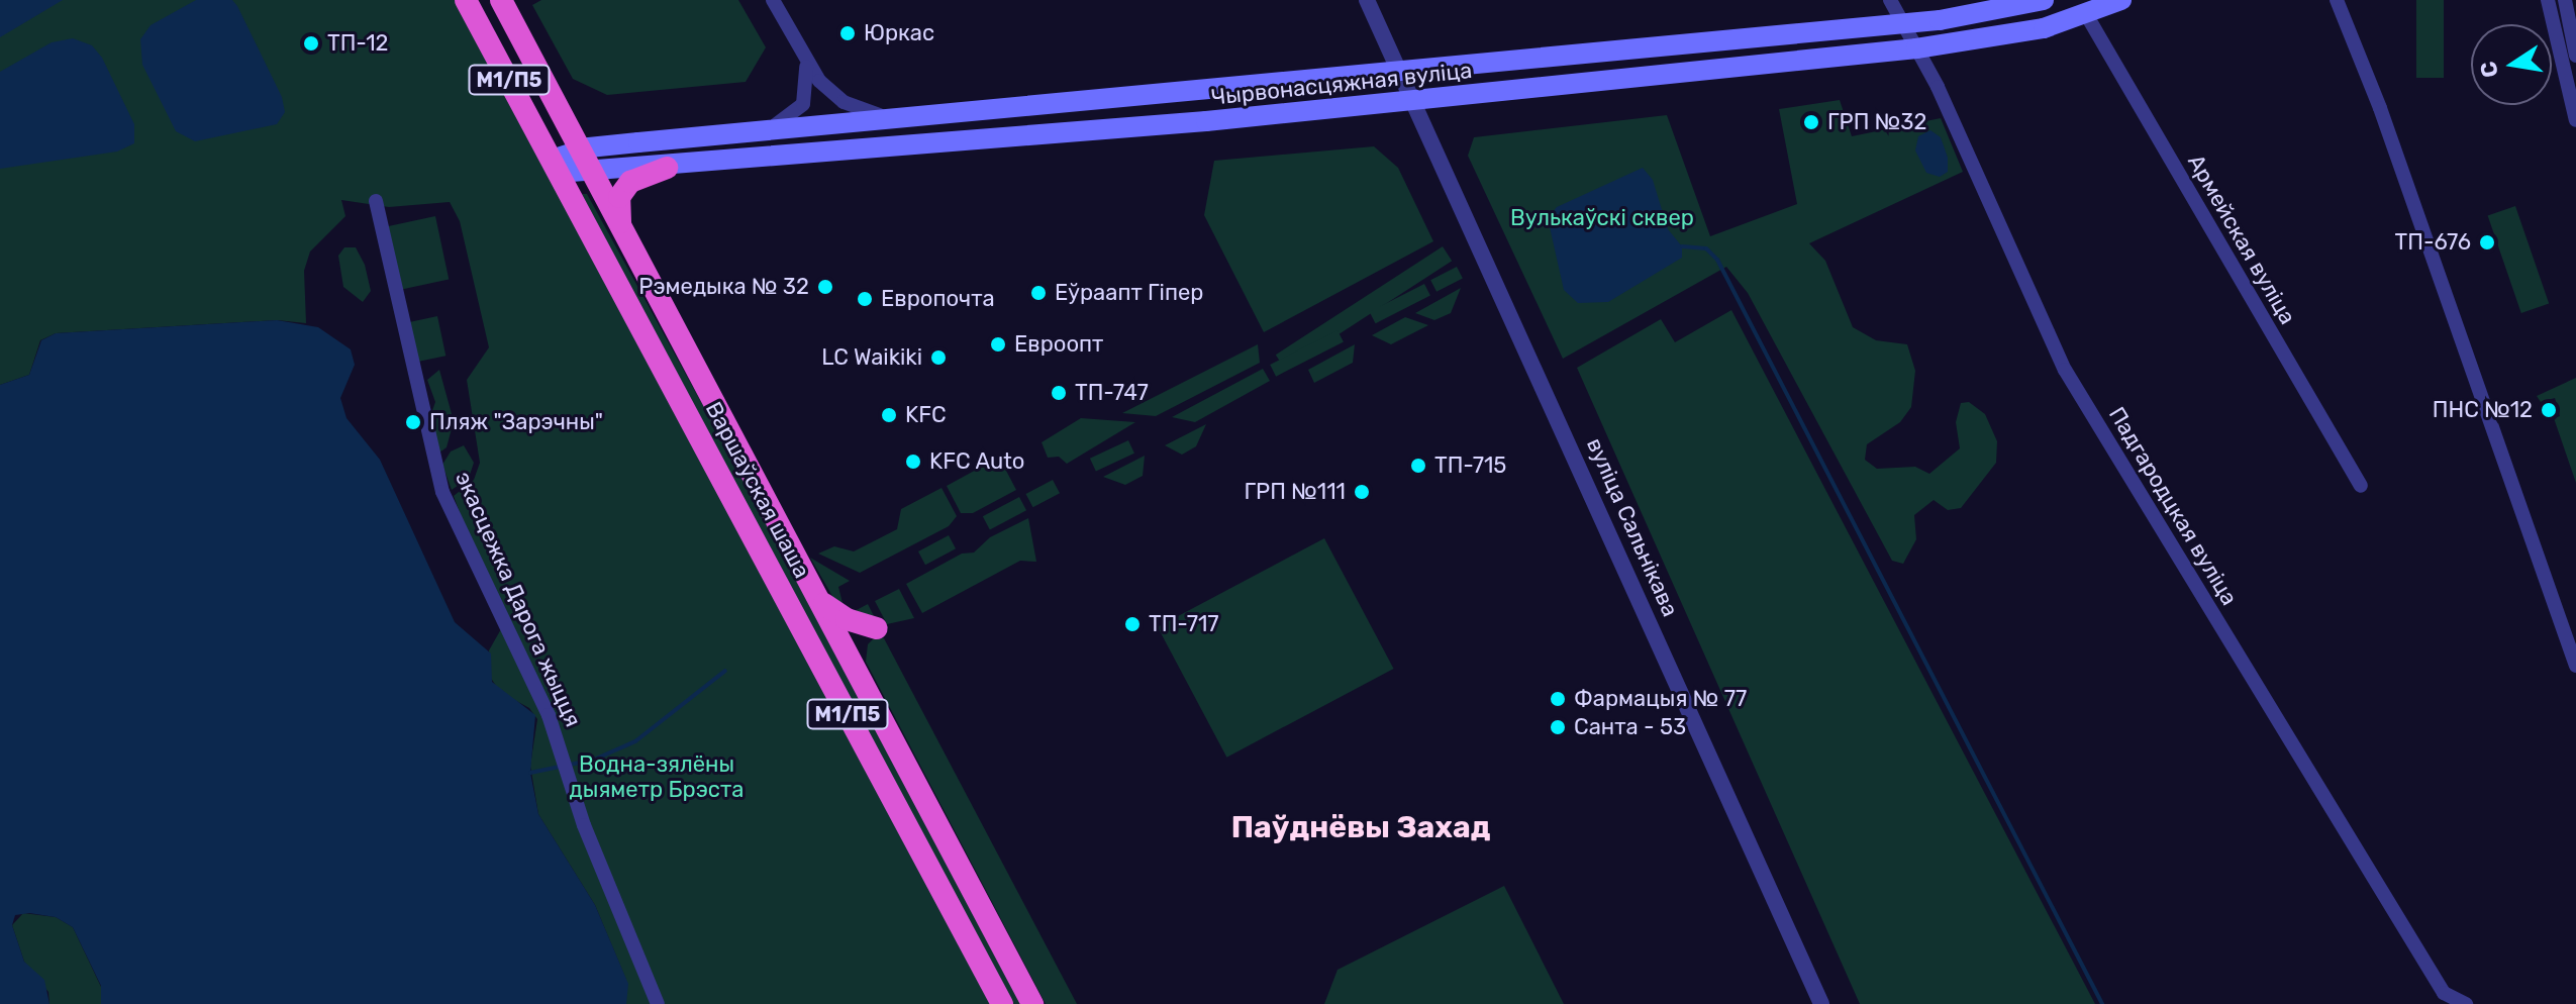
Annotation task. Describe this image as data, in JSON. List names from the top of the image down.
{
  "streets": {
    "highway": ["М1/П5", "Варшаўская шаша"],
    "main road": ["Чырвонасцяжная вуліца"],
    "street": [
      "Армейская вуліца",
      "Падгародцкая вуліца",
      "вуліца Сальнікава",
      "экасцежка Дарога жыцця"
    ]
  },
  "crossings": [
    ["Чырвонасцяжная вуліца", "Армейская вуліца"],
    ["Чырвонасцяжная вуліца", "Варшаўская шаша"],
    ["Чырвонасцяжная вуліца", "Падгародцкая вуліца"],
    ["Чырвонасцяжная вуліца", "вуліца Сальнікава"]
  ],
  "districts": ["Паўднёвы Захад"],
  "parks": ["Вулькаўскі сквер", "Водна-зялёны дыяметр Брэста"],
  "places": [
    "Юркас",
    "ТП-12",
    "ГРП №32",
    "ТП-676",
    "Рэмедыка № 32",
    "Еўраапт Гіпер",
    "Европочта",
    "Евроопт",
    "LC Waikiki",
    "ТП-747",
    "ПНС №12",
    "KFC",
    "Пляж \"Зарэчны\"",
    "KFC Auto",
    "ТП-715",
    "ГРП №111",
    "ТП-717",
    "Фармацыя № 77",
    "Санта - 53"
  ],
  "north": "left"
}
